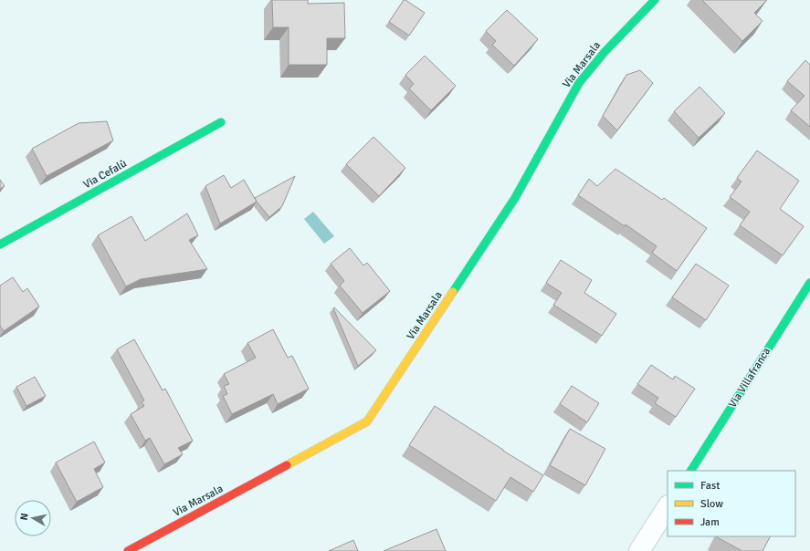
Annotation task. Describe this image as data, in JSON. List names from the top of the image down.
{
  "streets": {
    "street": ["Via Marsala", "Via Cefalù", "Via Villafranca"]
  },
  "legend": ["Fast", "Slow", "Jam"],
  "north": "left"
}
